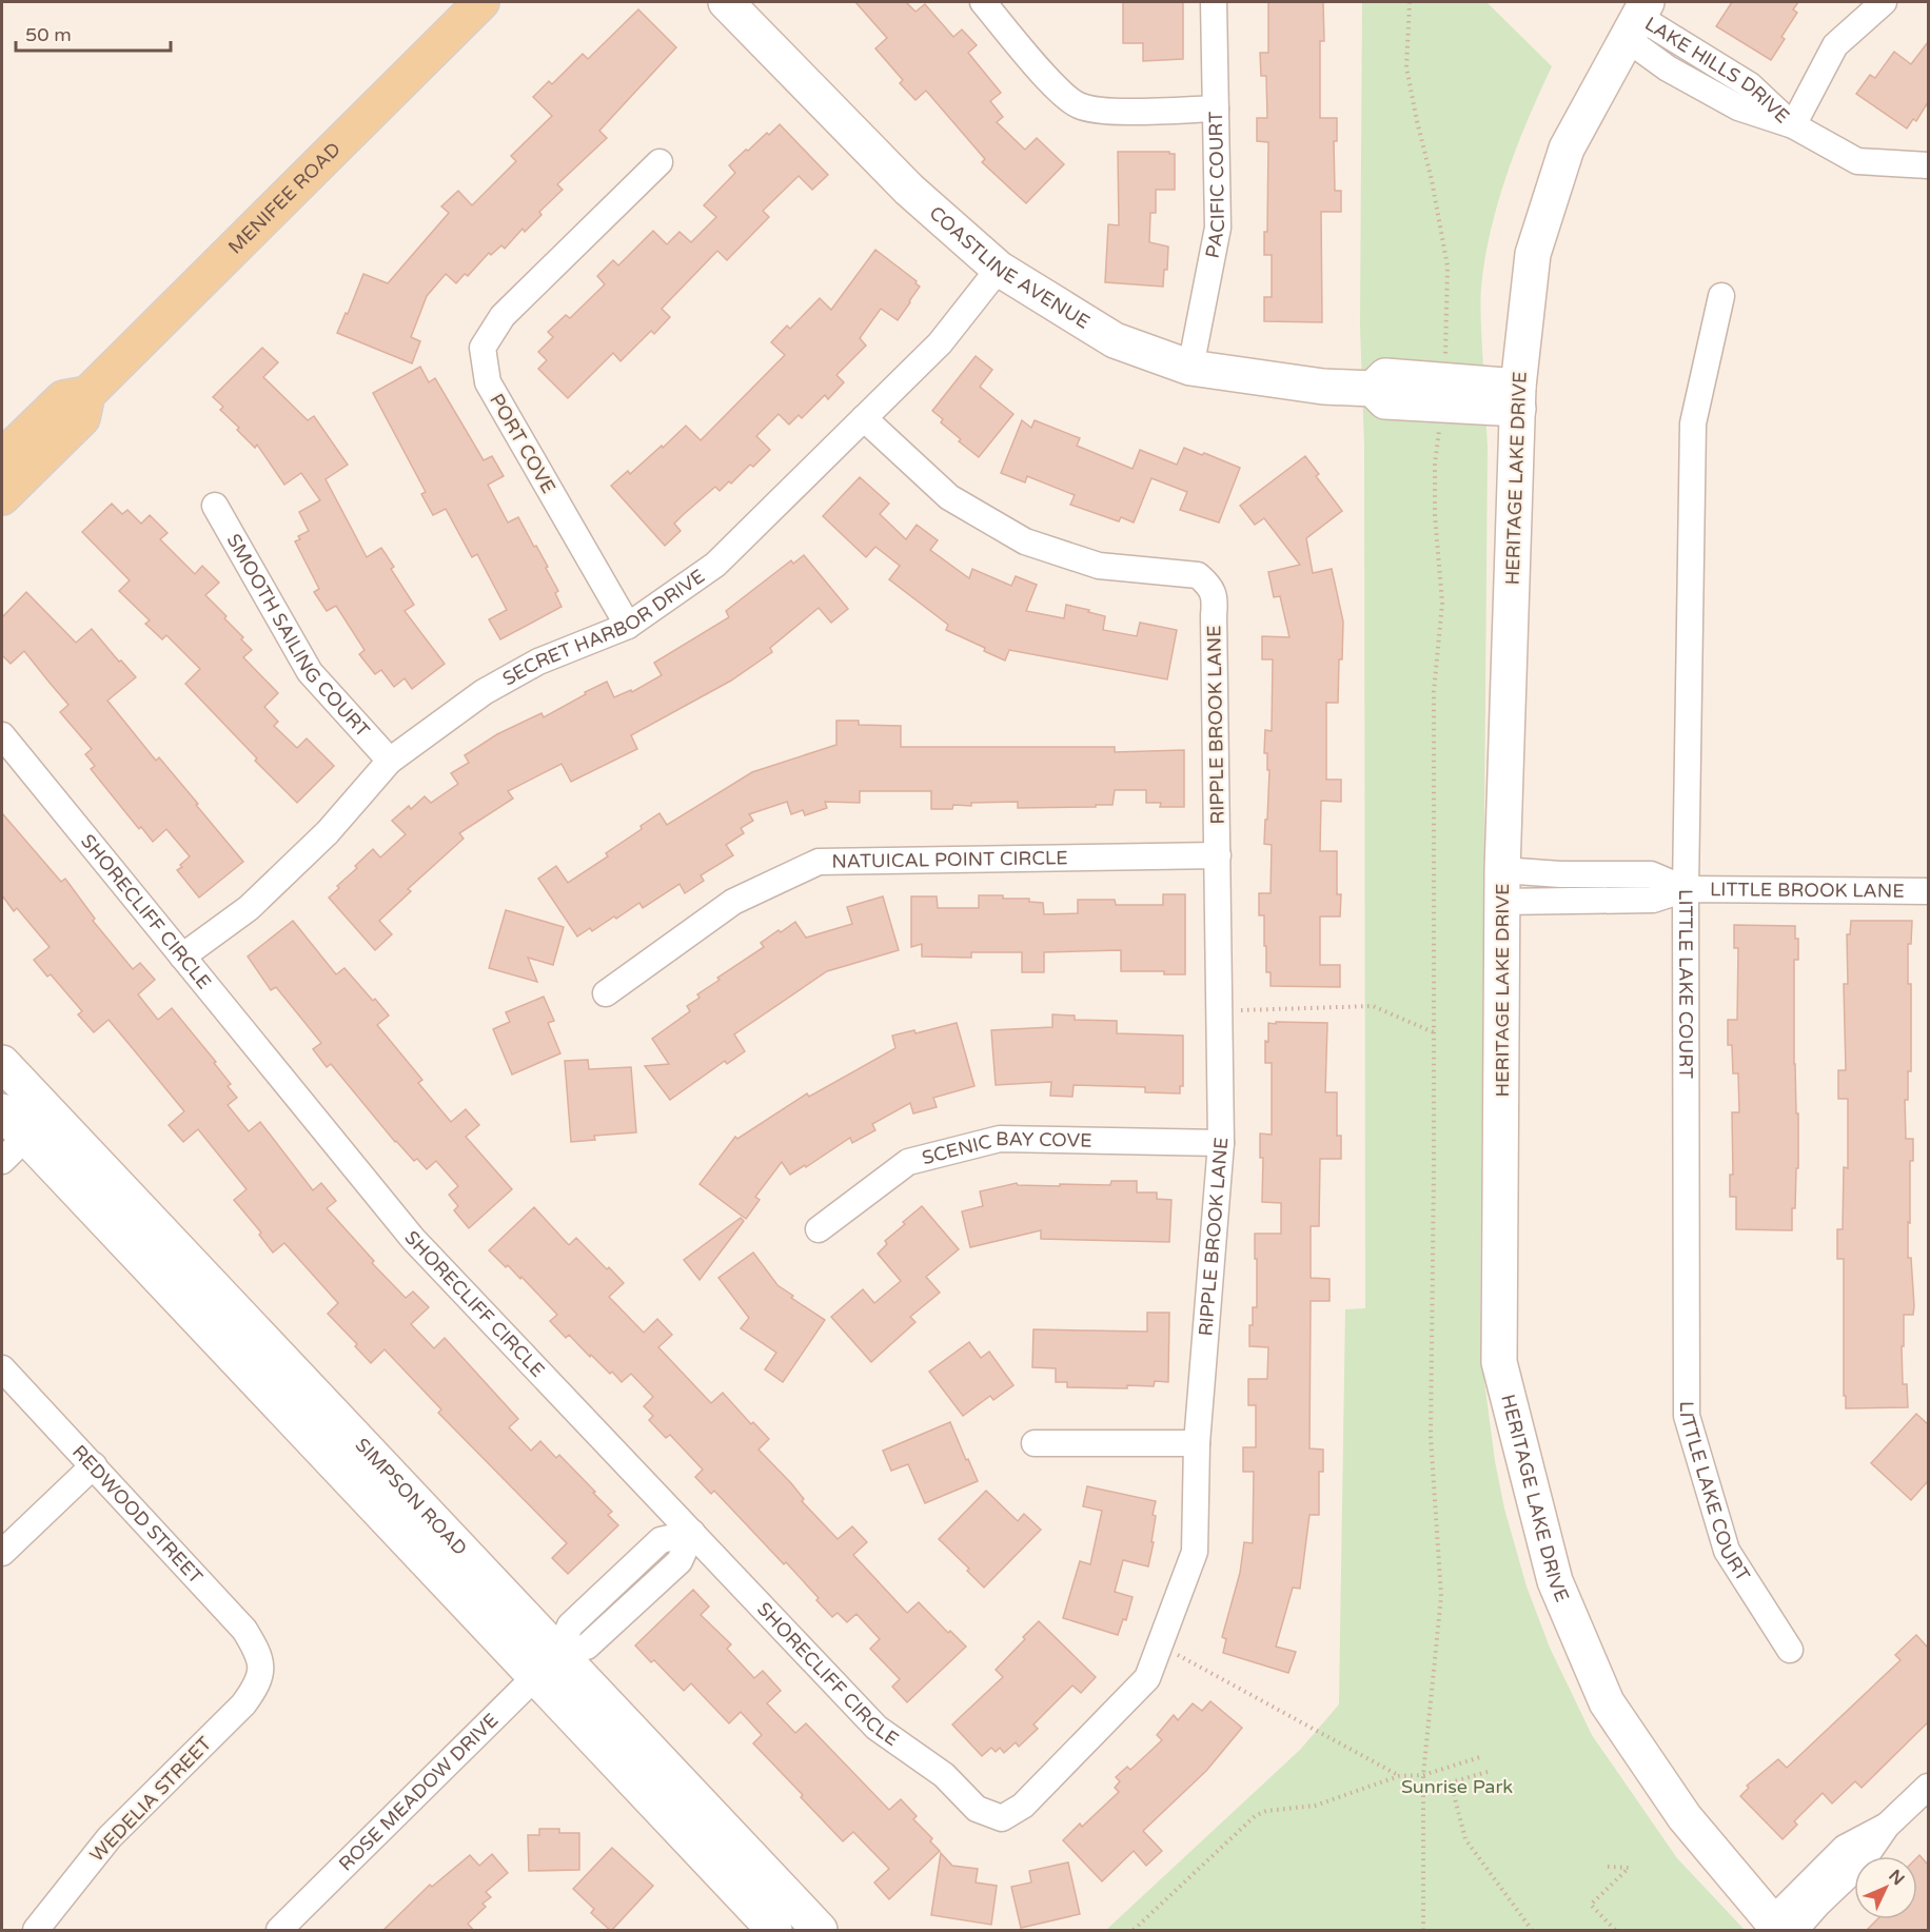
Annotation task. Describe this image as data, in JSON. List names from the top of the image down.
{
  "streets": {
    "main road": ["MENIFEE ROAD"],
    "street": [
      "LAKE HILLS DRIVE",
      "PACIFIC COURT",
      "COASTLINE AVENUE",
      "PORT COVE",
      "HERITAGE LAKE DRIVE",
      "SECRET HARBOR DRIVE",
      "SMOOTH SAILING COURT",
      "RIPPLE BROOK LANE",
      "NATUICAL POINT CIRCLE",
      "LITTLE BROOK LANE",
      "SHORECLIFF CIRCLE",
      "LITTLE LAKE COURT",
      "SCENIC BAY COVE",
      "SIMPSON ROAD",
      "REDWOOD STREET",
      "ROSE MEADOW DRIVE",
      "WEDELIA STREET"
    ]
  },
  "crossings": [
    ["LAKE HILLS DRIVE", "HERITAGE LAKE DRIVE"],
    ["PACIFIC COURT", "COASTLINE AVENUE"],
    ["COASTLINE AVENUE", "HERITAGE LAKE DRIVE"],
    ["COASTLINE AVENUE", "SECRET HARBOR DRIVE"],
    ["PORT COVE", "SECRET HARBOR DRIVE"],
    ["HERITAGE LAKE DRIVE", "LITTLE BROOK LANE"],
    ["SECRET HARBOR DRIVE", "SMOOTH SAILING COURT"],
    ["SECRET HARBOR DRIVE", "RIPPLE BROOK LANE"],
    ["SECRET HARBOR DRIVE", "SHORECLIFF CIRCLE"],
    ["RIPPLE BROOK LANE", "NATUICAL POINT CIRCLE"],
    ["RIPPLE BROOK LANE", "SHORECLIFF CIRCLE"],
    ["RIPPLE BROOK LANE", "SCENIC BAY COVE"],
    ["LITTLE BROOK LANE", "LITTLE LAKE COURT"],
    ["SIMPSON ROAD", "ROSE MEADOW DRIVE"],
    ["REDWOOD STREET", "WEDELIA STREET"]
  ],
  "parks": ["Sunrise Park"],
  "scale_bar": "50 m",
  "north": "top right"
}
